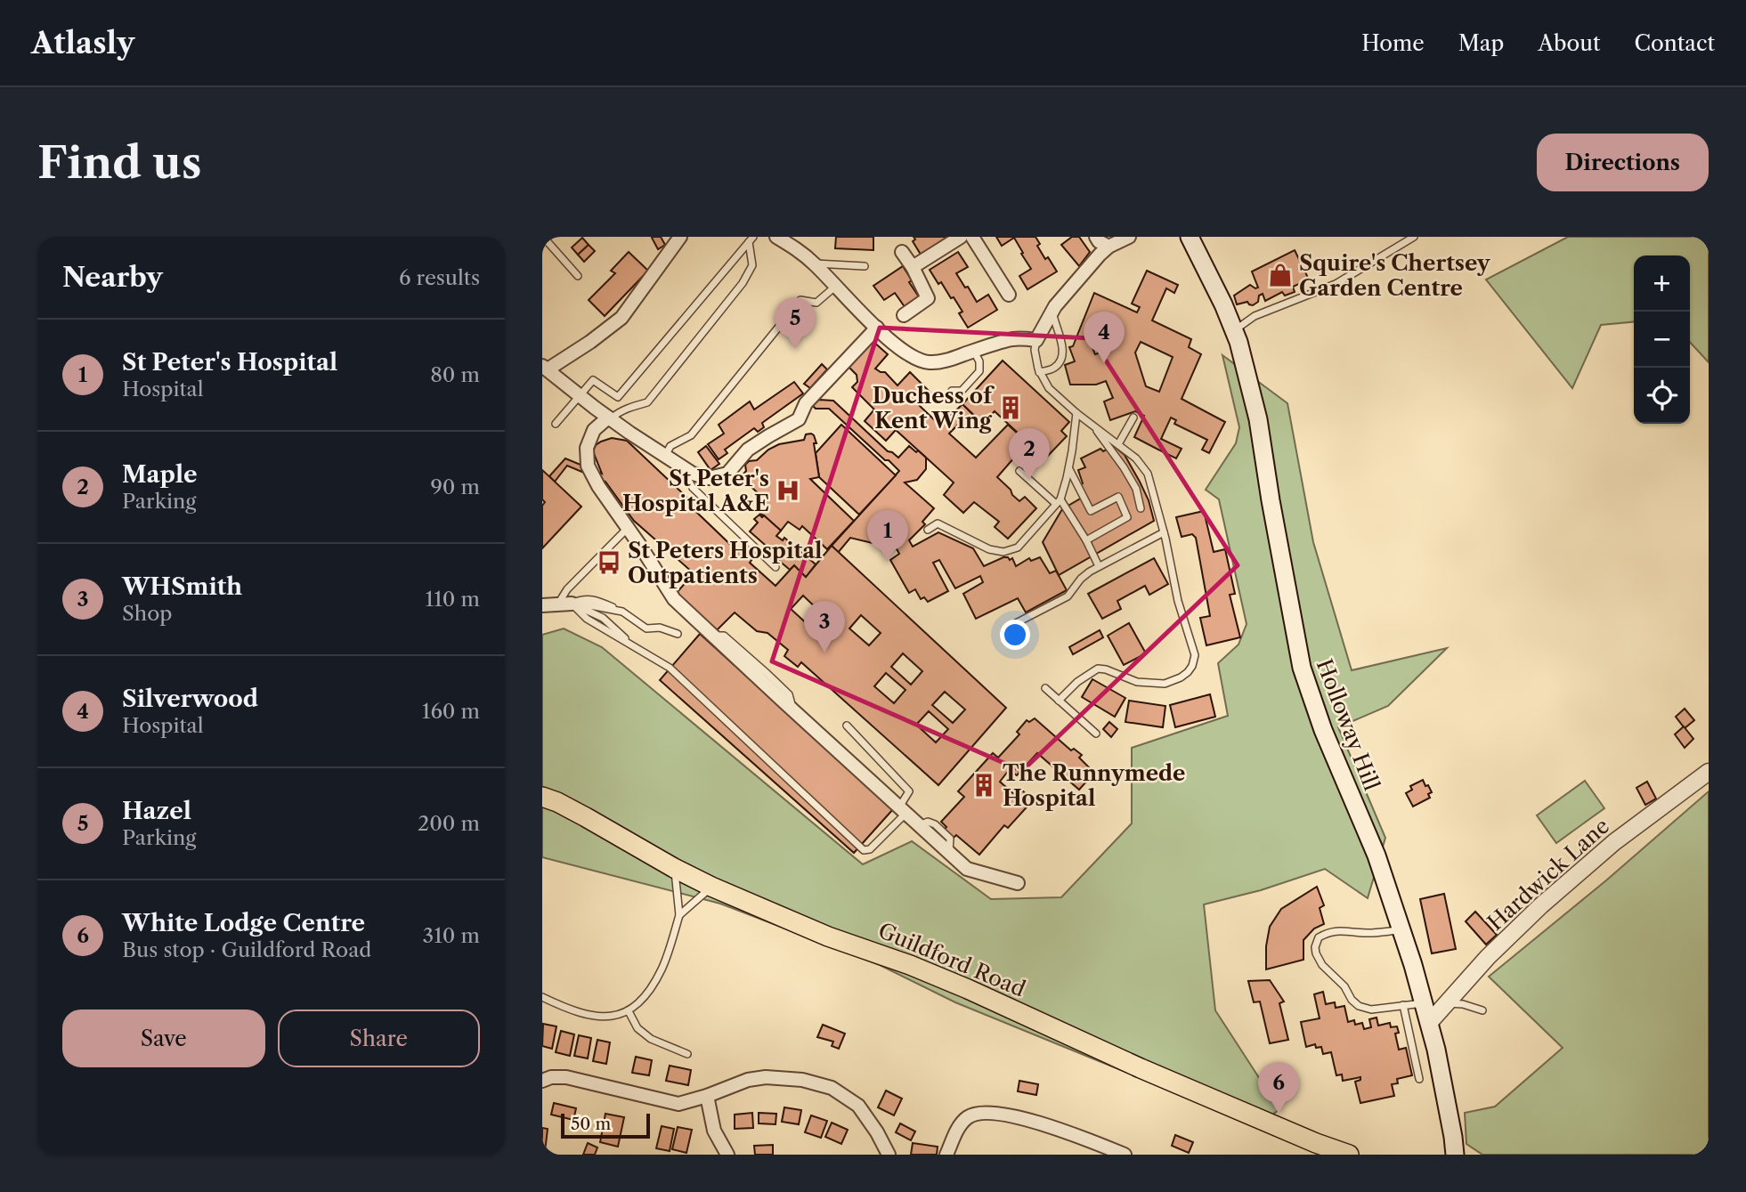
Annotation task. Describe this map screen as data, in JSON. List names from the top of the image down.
{
  "streets": {
    "main road": ["Holloway Hill", "Guildford Road"],
    "street": ["Hardwick Lane"]
  },
  "crossings": [
    ["Holloway Hill", "Hardwick Lane"]
  ],
  "places": {
    "shop": ["Squire's Chertsey Garden Centre"],
    "building": ["Duchess of Kent Wing", "The Runnymede Hospital"],
    "hospital": ["St Peter's Hospital A&E"],
    "bus stop": ["St Peters Hospital Outpatients"]
  },
  "scale_bar": "50 m",
  "page": {
    "header": "Atlasly",
    "nav": [
      "Home",
      "Map",
      "About",
      "Contact"
    ],
    "buttons": [
      "Directions",
      ["Save", "Share"]
    ],
    "title": "Find us",
    "heading": ["Nearby", "6 results"],
    "map_buttons": ["+", "−"],
    "pins": [
      "5",
      "4",
      "2",
      "1",
      "3",
      "6"
    ],
    "list": [
      {
        "mark": "1",
        "name": "St Peter's Hospital",
        "note": "Hospital",
        "value": "80 m"
      },
      {
        "mark": "2",
        "name": "Maple",
        "note": "Parking",
        "value": "90 m"
      },
      {
        "mark": "3",
        "name": "WHSmith",
        "note": "Shop",
        "value": "110 m"
      },
      {
        "mark": "4",
        "name": "Silverwood",
        "note": "Hospital",
        "value": "160 m"
      },
      {
        "mark": "5",
        "name": "Hazel",
        "note": "Parking",
        "value": "200 m"
      },
      {
        "mark": "6",
        "name": "White Lodge Centre",
        "note": "Bus stop · Guildford Road",
        "value": "310 m"
      }
    ],
    "scale": "50 m"
  }
}
